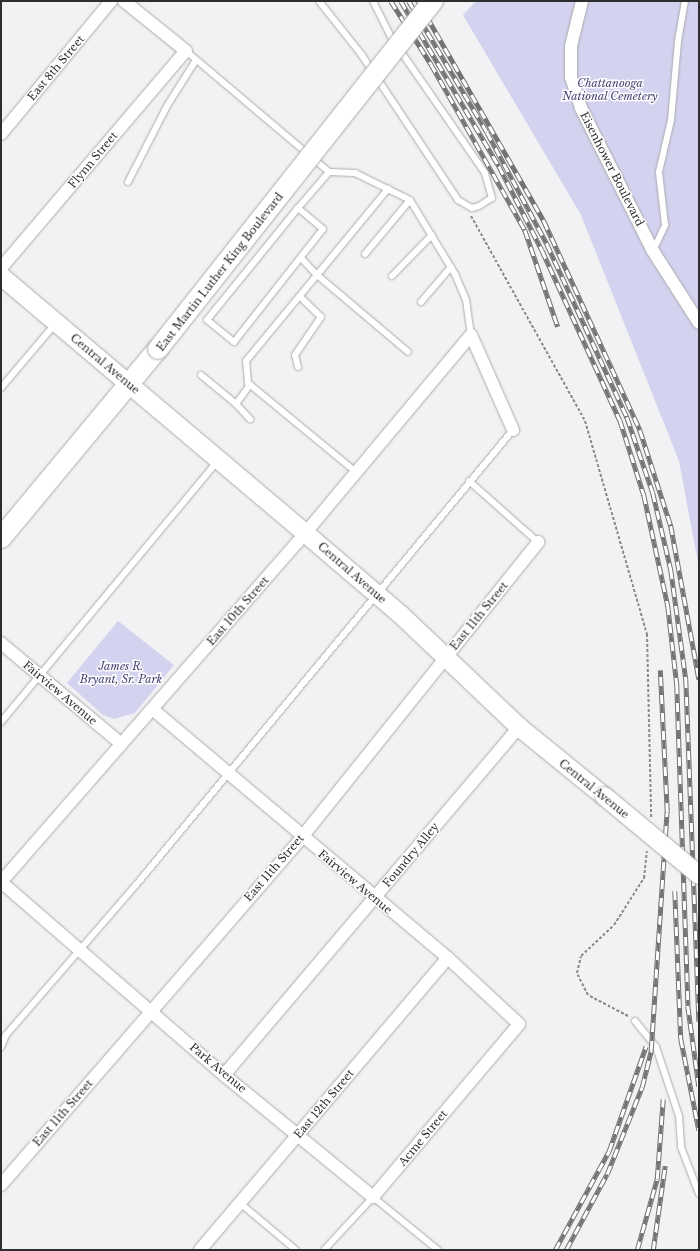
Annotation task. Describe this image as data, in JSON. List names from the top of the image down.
{
  "streets": {
    "main road": ["East Martin Luther King Boulevard", "Central Avenue"],
    "street": [
      "East 8th Street",
      "Flynn Street",
      "Eisenhower Boulevard",
      "East 10th Street",
      "East 11th Street",
      "Fairview Avenue",
      "Foundry Alley",
      "Park Avenue",
      "East 12th Street",
      "Acme Street"
    ]
  },
  "crossings": [
    ["East Martin Luther King Boulevard", "Central Avenue"],
    ["Central Avenue", "East 10th Street"],
    ["Central Avenue", "East 11th Street"],
    ["Central Avenue", "Foundry Alley"],
    ["East 10th Street", "Fairview Avenue"],
    ["East 10th Street", "Park Avenue"],
    ["East 11th Street", "Fairview Avenue"],
    ["East 11th Street", "Park Avenue"],
    ["Fairview Avenue", "Foundry Alley"],
    ["Fairview Avenue", "East 12th Street"],
    ["Fairview Avenue", "Acme Street"],
    ["Foundry Alley", "Park Avenue"],
    ["Park Avenue", "East 12th Street"],
    ["Park Avenue", "Acme Street"]
  ],
  "parks": ["Chattanooga National Cemetery", "James R. Bryant, Sr. Park"]
}
